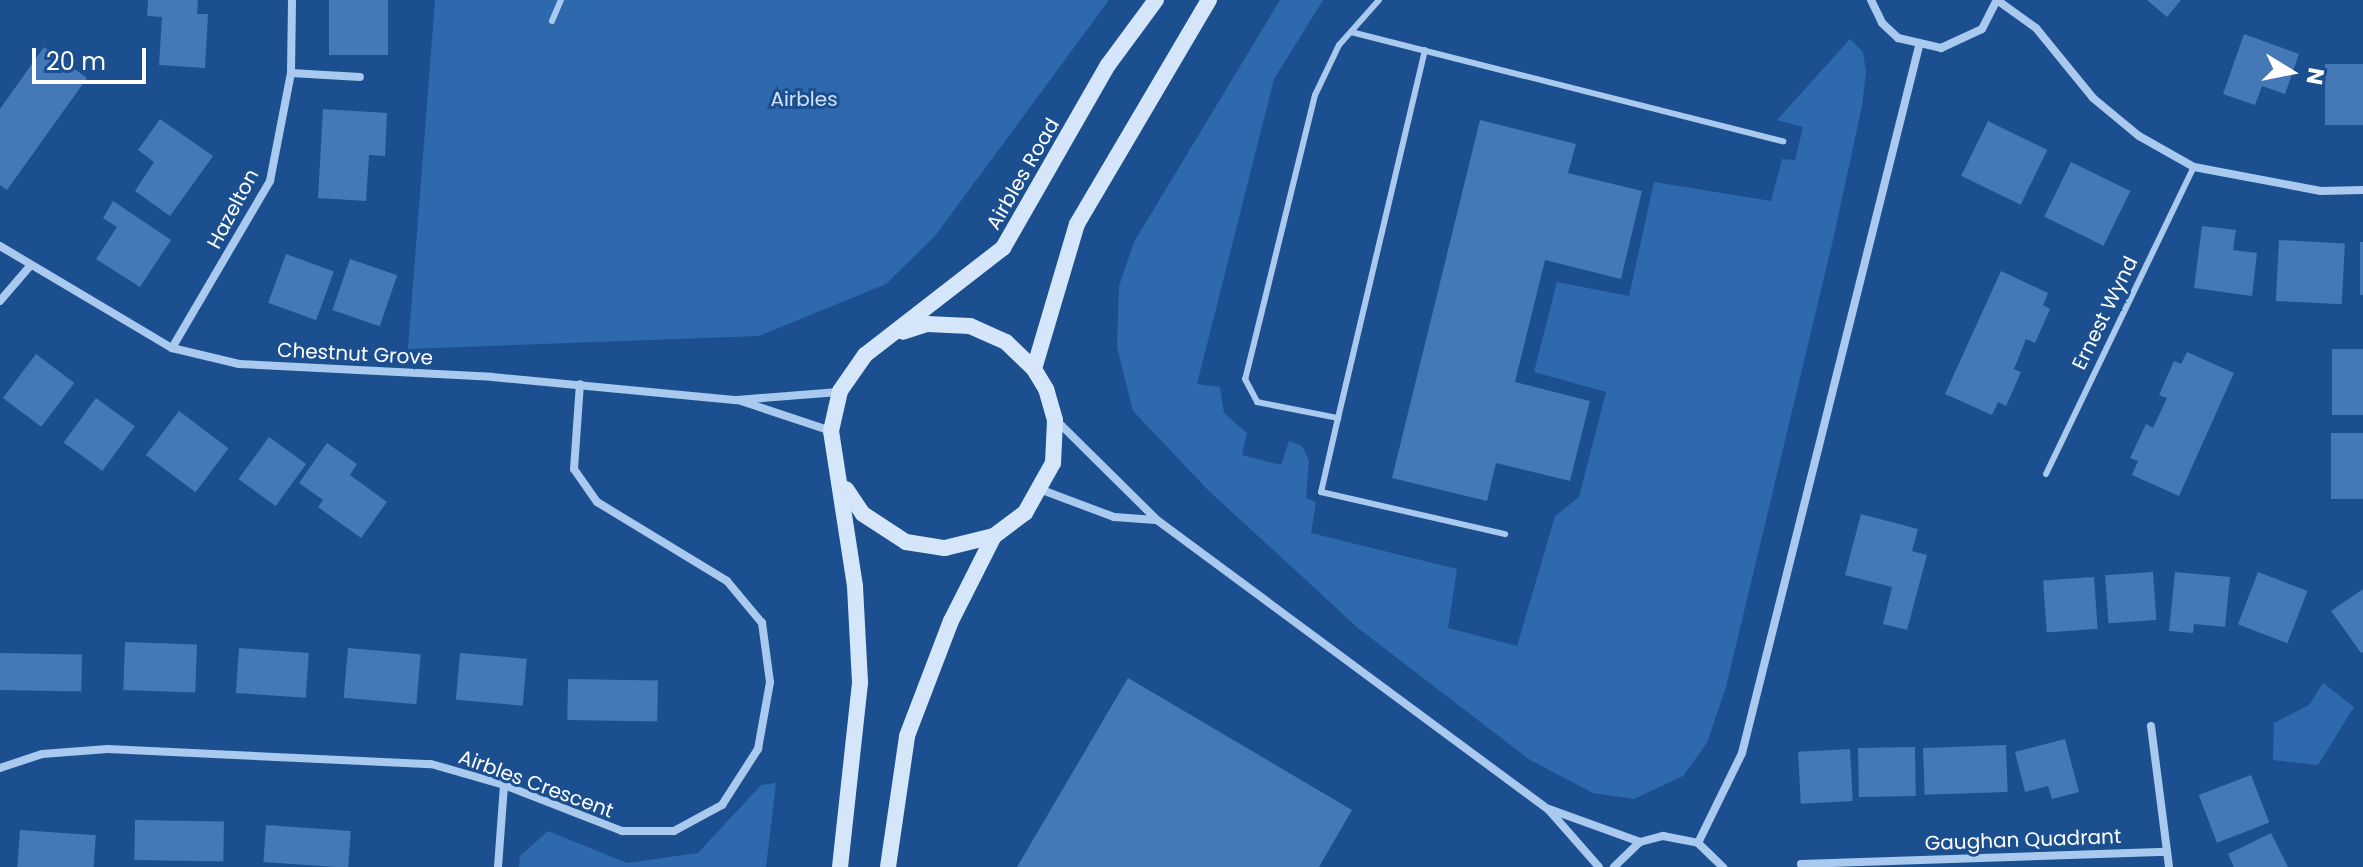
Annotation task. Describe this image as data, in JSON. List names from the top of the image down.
{
  "streets": {
    "main road": ["Airbles Road"],
    "street": [
      "Hazelton",
      "Chestnut Grove",
      "Airbles Crescent",
      "Gaughan Quadrant"
    ],
    "lane": ["Ernest Wynd"]
  },
  "crossings": [
    ["Airbles Road", "Chestnut Grove"],
    ["Hazelton", "Chestnut Grove"],
    ["Chestnut Grove", "Airbles Crescent"]
  ],
  "parks": ["Airbles"],
  "scale_bar": "20 m",
  "north": "right"
}
